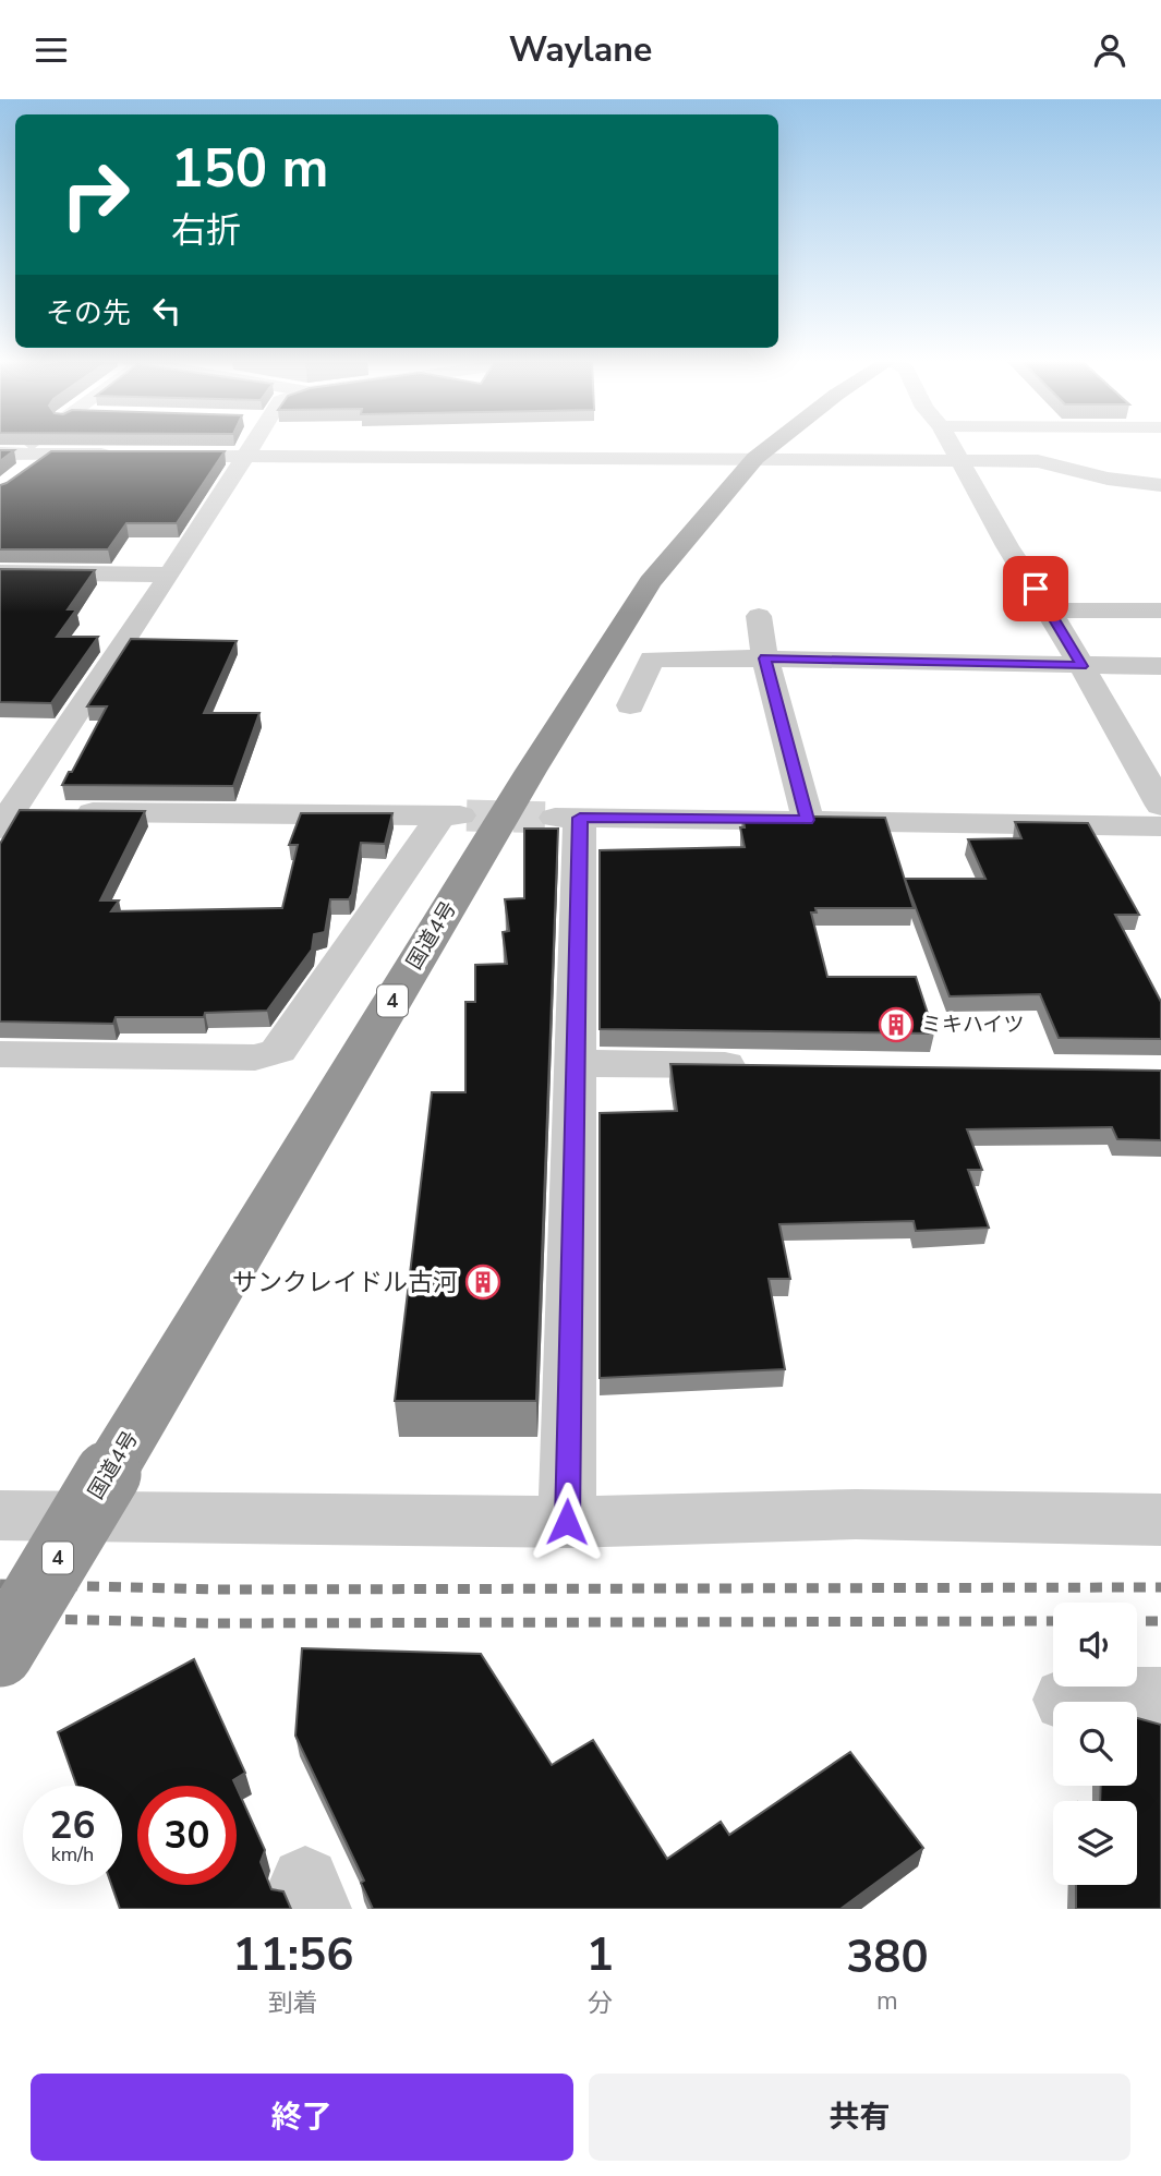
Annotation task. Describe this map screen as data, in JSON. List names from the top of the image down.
{
  "streets": {
    "highway": ["国道4号", "4"]
  },
  "places": {
    "building": ["ミキハイツ", "サンクレイドル古河"]
  },
  "page": {
    "header": "Waylane",
    "turn": ["150 m", "右折"],
    "then": "その先",
    "speed": "26 km/h",
    "limit": "30",
    "eta": [
      "11:56",
      "到着",
      "1",
      "分",
      "380",
      "m"
    ],
    "buttons": ["終了", "共有"]
  }
}
